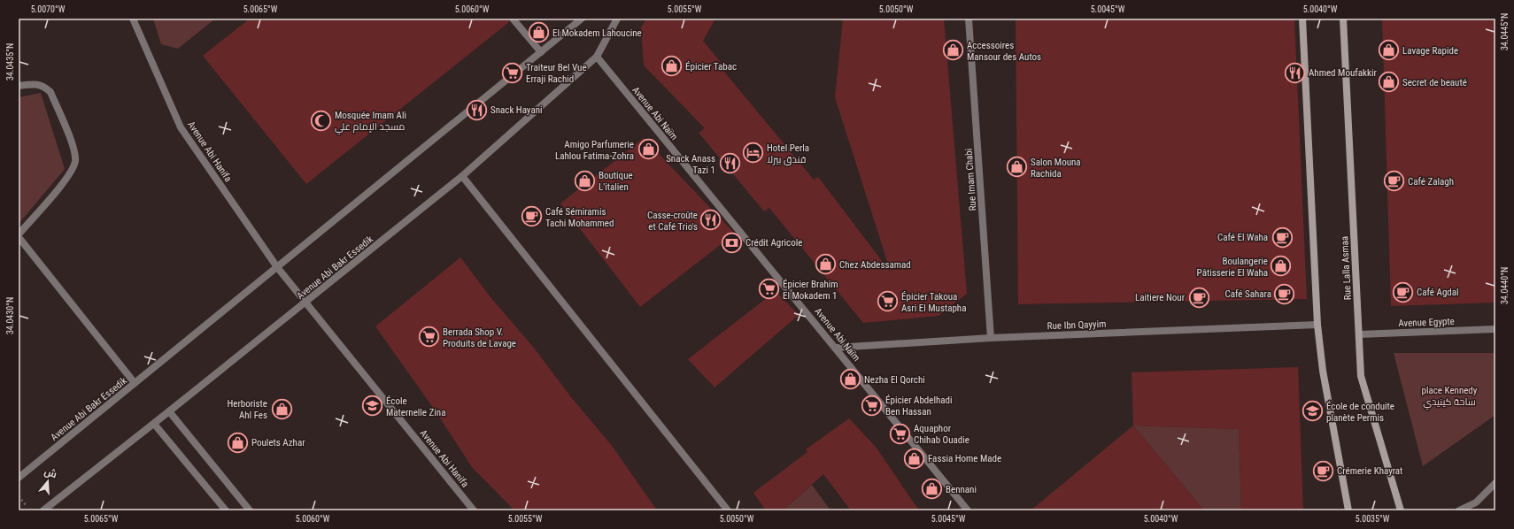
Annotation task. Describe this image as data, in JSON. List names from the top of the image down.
{
  "streets": {
    "street": [
      "Avenue Abi Naïm",
      "Avenue Abi Hanifa",
      "Rue Imam Chabi",
      "Avenue Abi Bakr Essedik",
      "Rue Lalla Asmaa",
      "Avenue Egypte",
      "Rue Ibn Qayyim"
    ]
  },
  "crossings": [
    ["Avenue Abi Naïm", "Avenue Abi Bakr Essedik"],
    ["Avenue Abi Naïm", "Rue Ibn Qayyim"],
    ["Avenue Abi Hanifa", "Avenue Abi Bakr Essedik"],
    ["Rue Imam Chabi", "Rue Ibn Qayyim"],
    ["Rue Lalla Asmaa", "Avenue Egypte"]
  ],
  "parks": ["place Kennedy ساحة كينيدي"],
  "places": {
    "shop": [
      "El Mokadem Lahoucine",
      "Accessoires Mansour des Autos",
      "Lavage Rapide",
      "Épicier Tabac",
      "Secret de beauté",
      "Amigo Parfumerie Lahlou Fatima-Zohra",
      "Salon Mouna Rachida",
      "Boutique L'italien",
      "Chez Abdessamad",
      "Boulangerie Pâtisserie El Waha",
      "Nezha El Qorchi",
      "Herboriste Ahl Fes",
      "Poulets Azhar",
      "Fassia Home Made",
      "Bennani"
    ],
    "supermarket": [
      "Traiteur Bel Vue Erraji Rachid",
      "Épicier Brahim El Mokadem 1",
      "Épicier Takoua Asri El Mustapha",
      "Berrada Shop V. Produits de Lavage",
      "Épicier Abdelhadi Ben Hassan",
      "Aquaphor Chihab Ouadie"
    ],
    "restaurant": [
      "Ahmed Moufakkir",
      "Snack Hayani",
      "Snack Anass Tazi 1",
      "Casse-croûte et Café Trio's"
    ],
    "mosque": ["Mosquée Imam Ali مسجد الإمام علي"],
    "hotel": ["Hotel Perla فندق بيرلا"],
    "cafe": [
      "Café Zalagh",
      "Café Sémiramis Tachi Mohammed",
      "Café El Waha",
      "Café Agdal",
      "Café Sahara",
      "Laitiere Nour",
      "Crémerie Khayrat"
    ],
    "bank": ["Crédit Agricole"],
    "school or university": ["École Maternelle Zina", "École de conduite planète Permis"]
  },
  "north": "top",
  "coordinates": [
    "5.0070°W",
    "5.0065°W",
    "5.0060°W",
    "5.0055°W",
    "5.0050°W",
    "5.0045°W",
    "5.0040°W",
    "34.0445°N",
    "34.0435°N",
    "34.0440°N",
    "34.0430°N",
    "5.0035°W"
  ]
}
